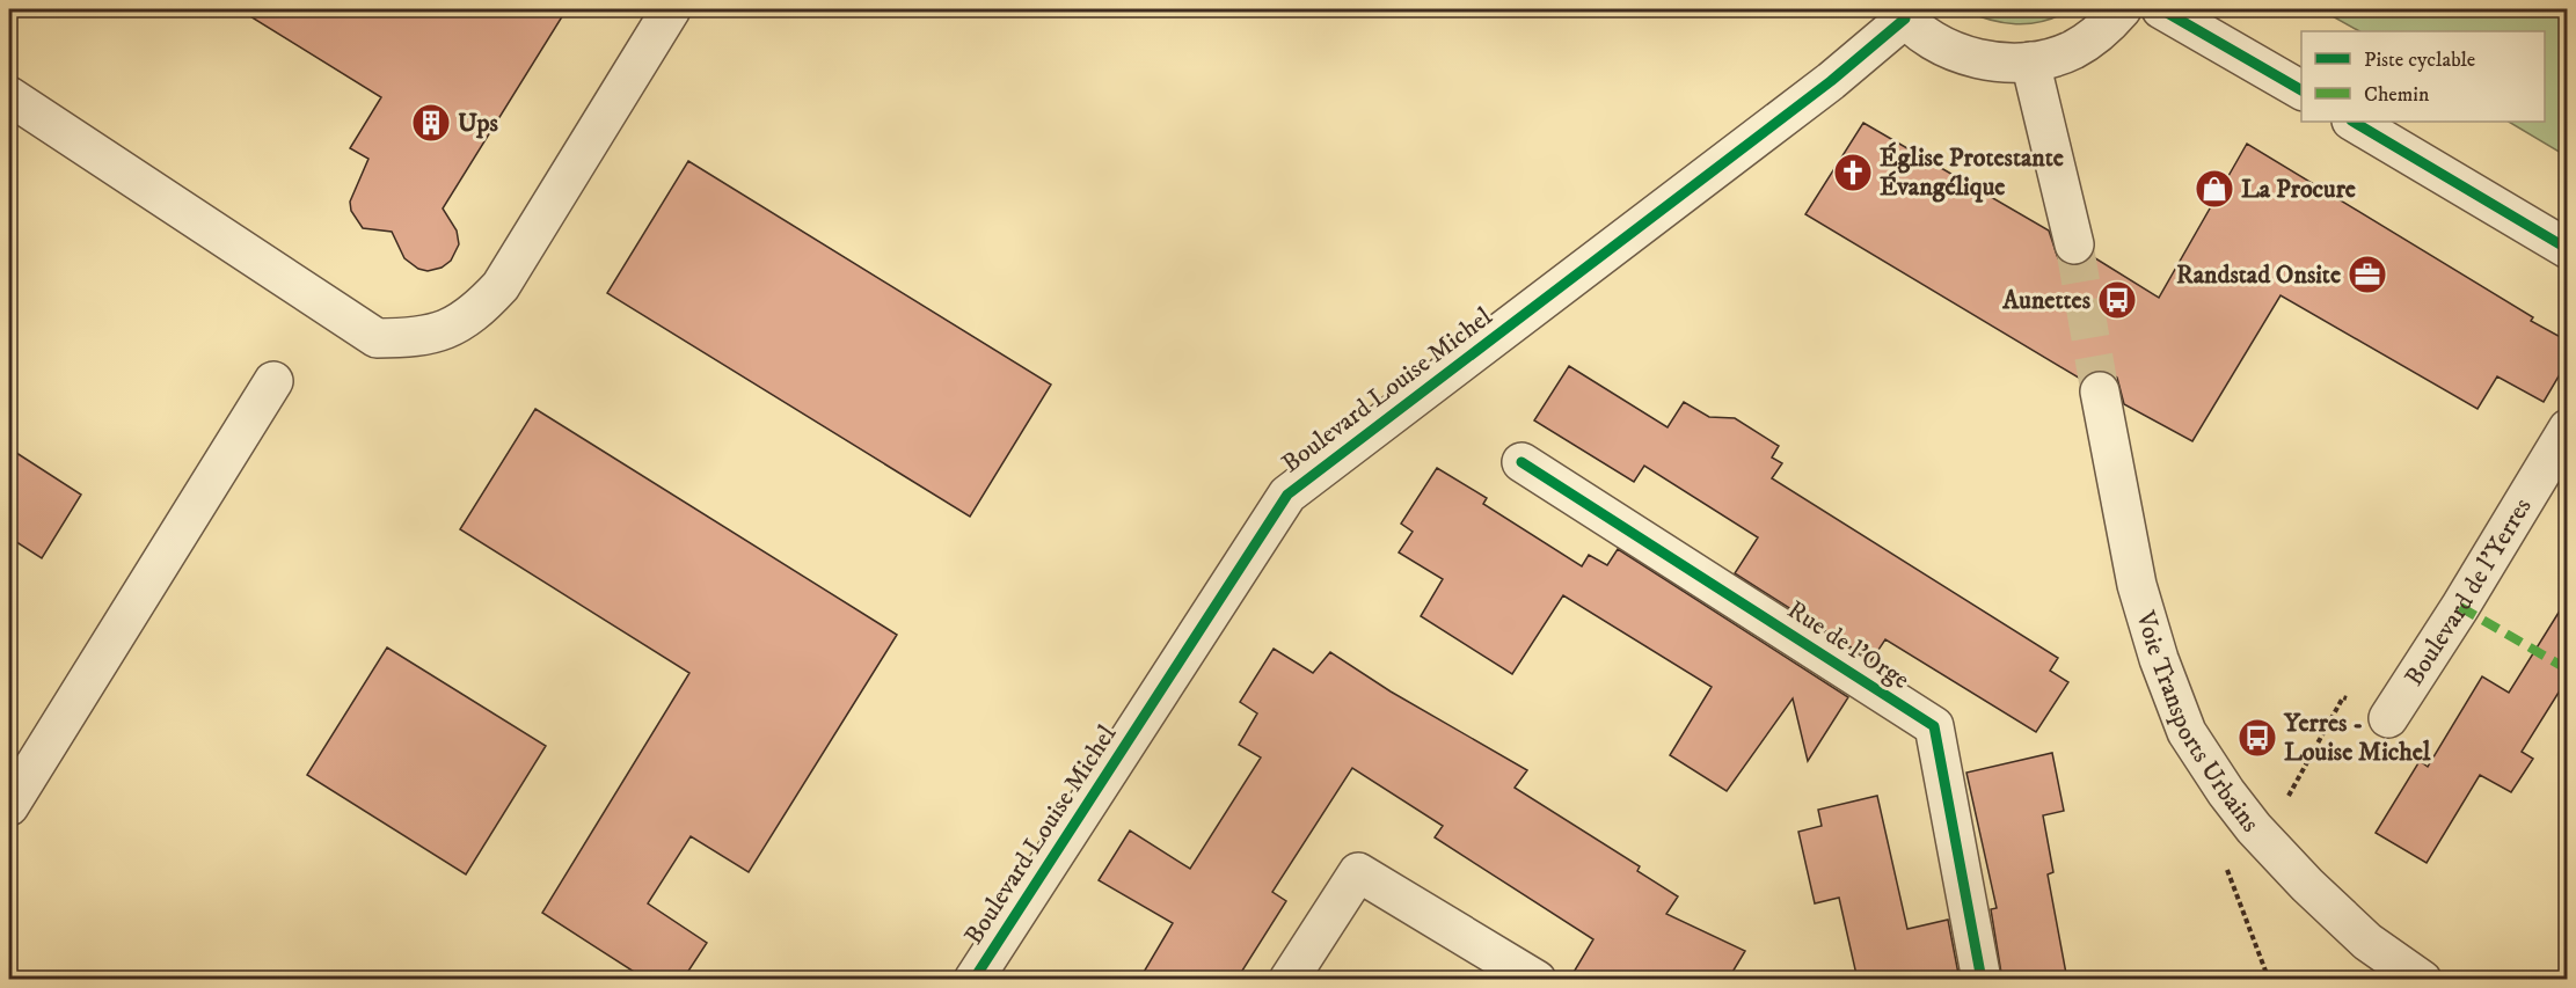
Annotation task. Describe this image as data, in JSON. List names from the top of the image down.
{
  "streets": {
    "street": [
      "Boulevard Louise Michel",
      "Boulevard de l'Yerres",
      "Rue de l'Orge",
      "Voie Transports Urbains"
    ]
  },
  "places": {
    "building": ["Ups"],
    "church": ["Église Protestante Évangélique"],
    "shop": ["La Procure"],
    "office": ["Randstad Onsite"],
    "bus stop": ["Aunettes", "Yerres - Louise Michel"]
  },
  "legend": ["Piste cyclable", "Chemin"]
}
